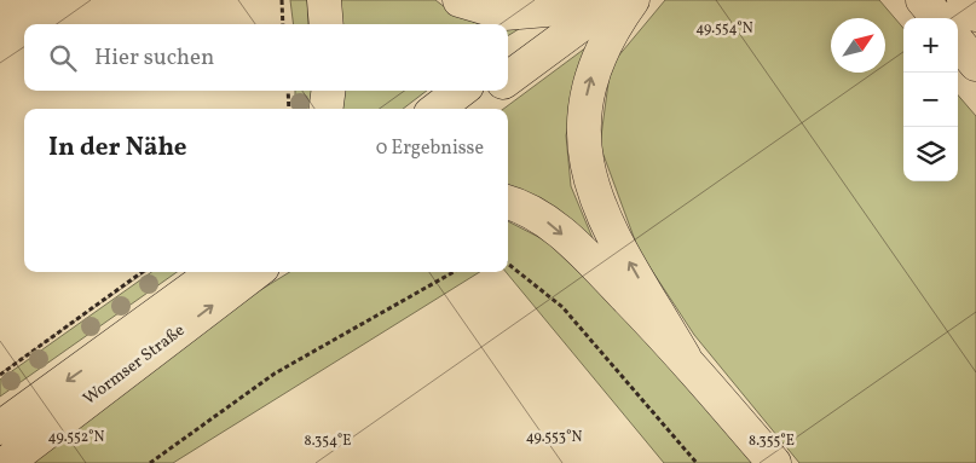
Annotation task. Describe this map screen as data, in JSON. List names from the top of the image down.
{
  "streets": {
    "main road": ["Wormser Straße"]
  },
  "north": "top right",
  "page": {
    "map_buttons": ["+", "−"],
    "search": "Hier suchen",
    "heading": ["In der Nähe", "0 Ergebnisse"]
  },
  "coordinates": [
    "49.554°N",
    "49.552°N",
    "49.553°N",
    "8.354°E",
    "8.355°E"
  ]
}
